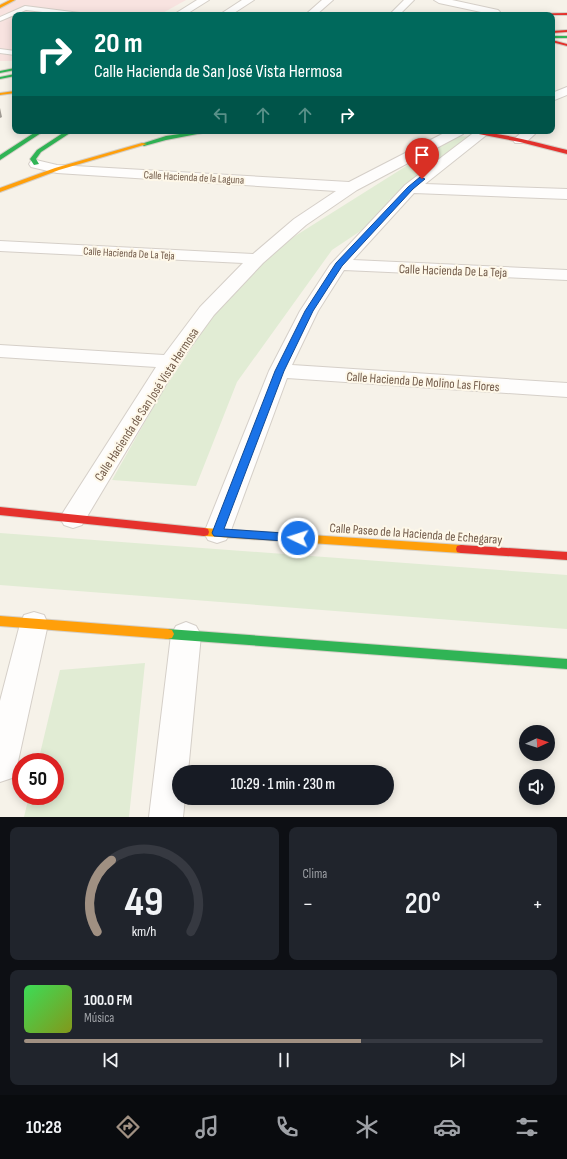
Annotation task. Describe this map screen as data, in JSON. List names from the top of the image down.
{
  "streets": {
    "main road": ["Calle Paseo de la Hacienda de Echegaray"],
    "street": [
      "Calle Hacienda de la Laguna",
      "Calle Hacienda De La Teja",
      "Calle Hacienda De Molino Las Flores",
      "Calle Hacienda de San José Vista Hermosa"
    ]
  },
  "crossings": [
    ["Calle Hacienda de la Laguna", "Calle Hacienda de San José Vista Hermosa"],
    ["Calle Hacienda De La Teja", "Calle Hacienda de San José Vista Hermosa"],
    ["Calle Hacienda de San José Vista Hermosa", "Calle Paseo de la Hacienda de Echegaray"]
  ],
  "north": "right",
  "page": {
    "turn": ["20 m", "Calle Hacienda de San José Vista Hermosa"],
    "limit": "50",
    "trip": "10:29 · 1 min · 230 m",
    "tile": "Clima",
    "heat": ["−", "20°", "+"],
    "song": ["100.0 FM", "Música"],
    "tabs": "10:28",
    "gauge": ["49", "km/h"]
  }
}
